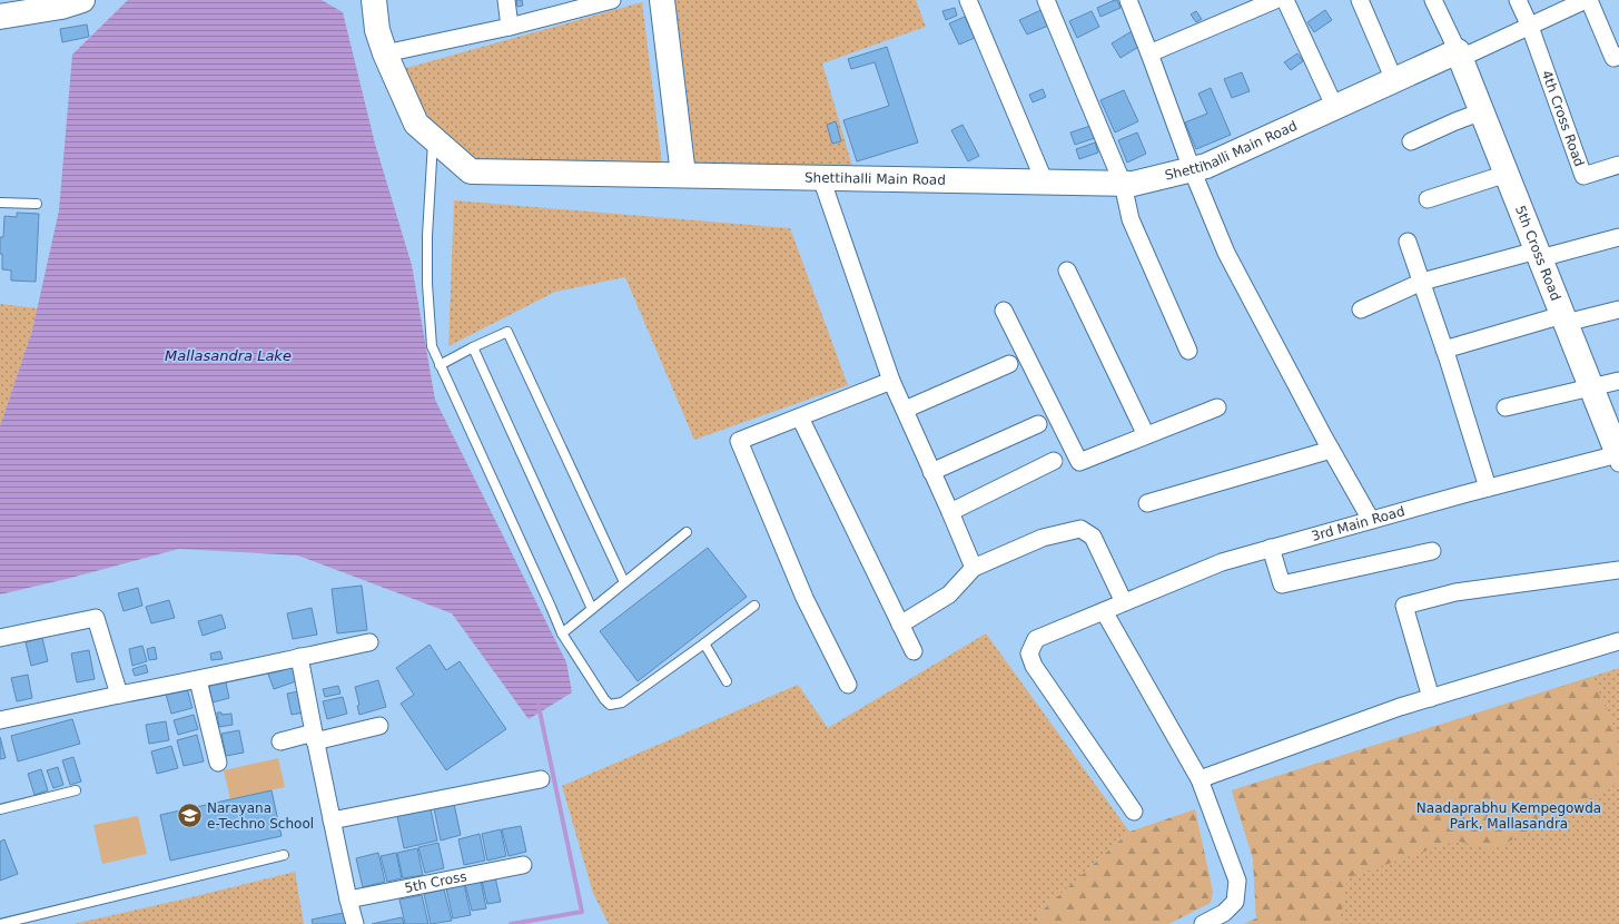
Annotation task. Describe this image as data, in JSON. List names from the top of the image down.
{
  "streets": {
    "street": [
      "4th Cross Road",
      "Shettihalli Main Road",
      "5th Cross Road",
      "3rd Main Road",
      "5th Cross"
    ]
  },
  "crossings": [
    ["Shettihalli Main Road", "5th Cross Road"],
    ["5th Cross Road", "3rd Main Road"]
  ],
  "water": ["Mallasandra Lake"],
  "parks": ["Naadaprabhu Kempegowda Park, Mallasandra"],
  "places": {
    "school or university": ["Narayana e-Techno School"]
  }
}
